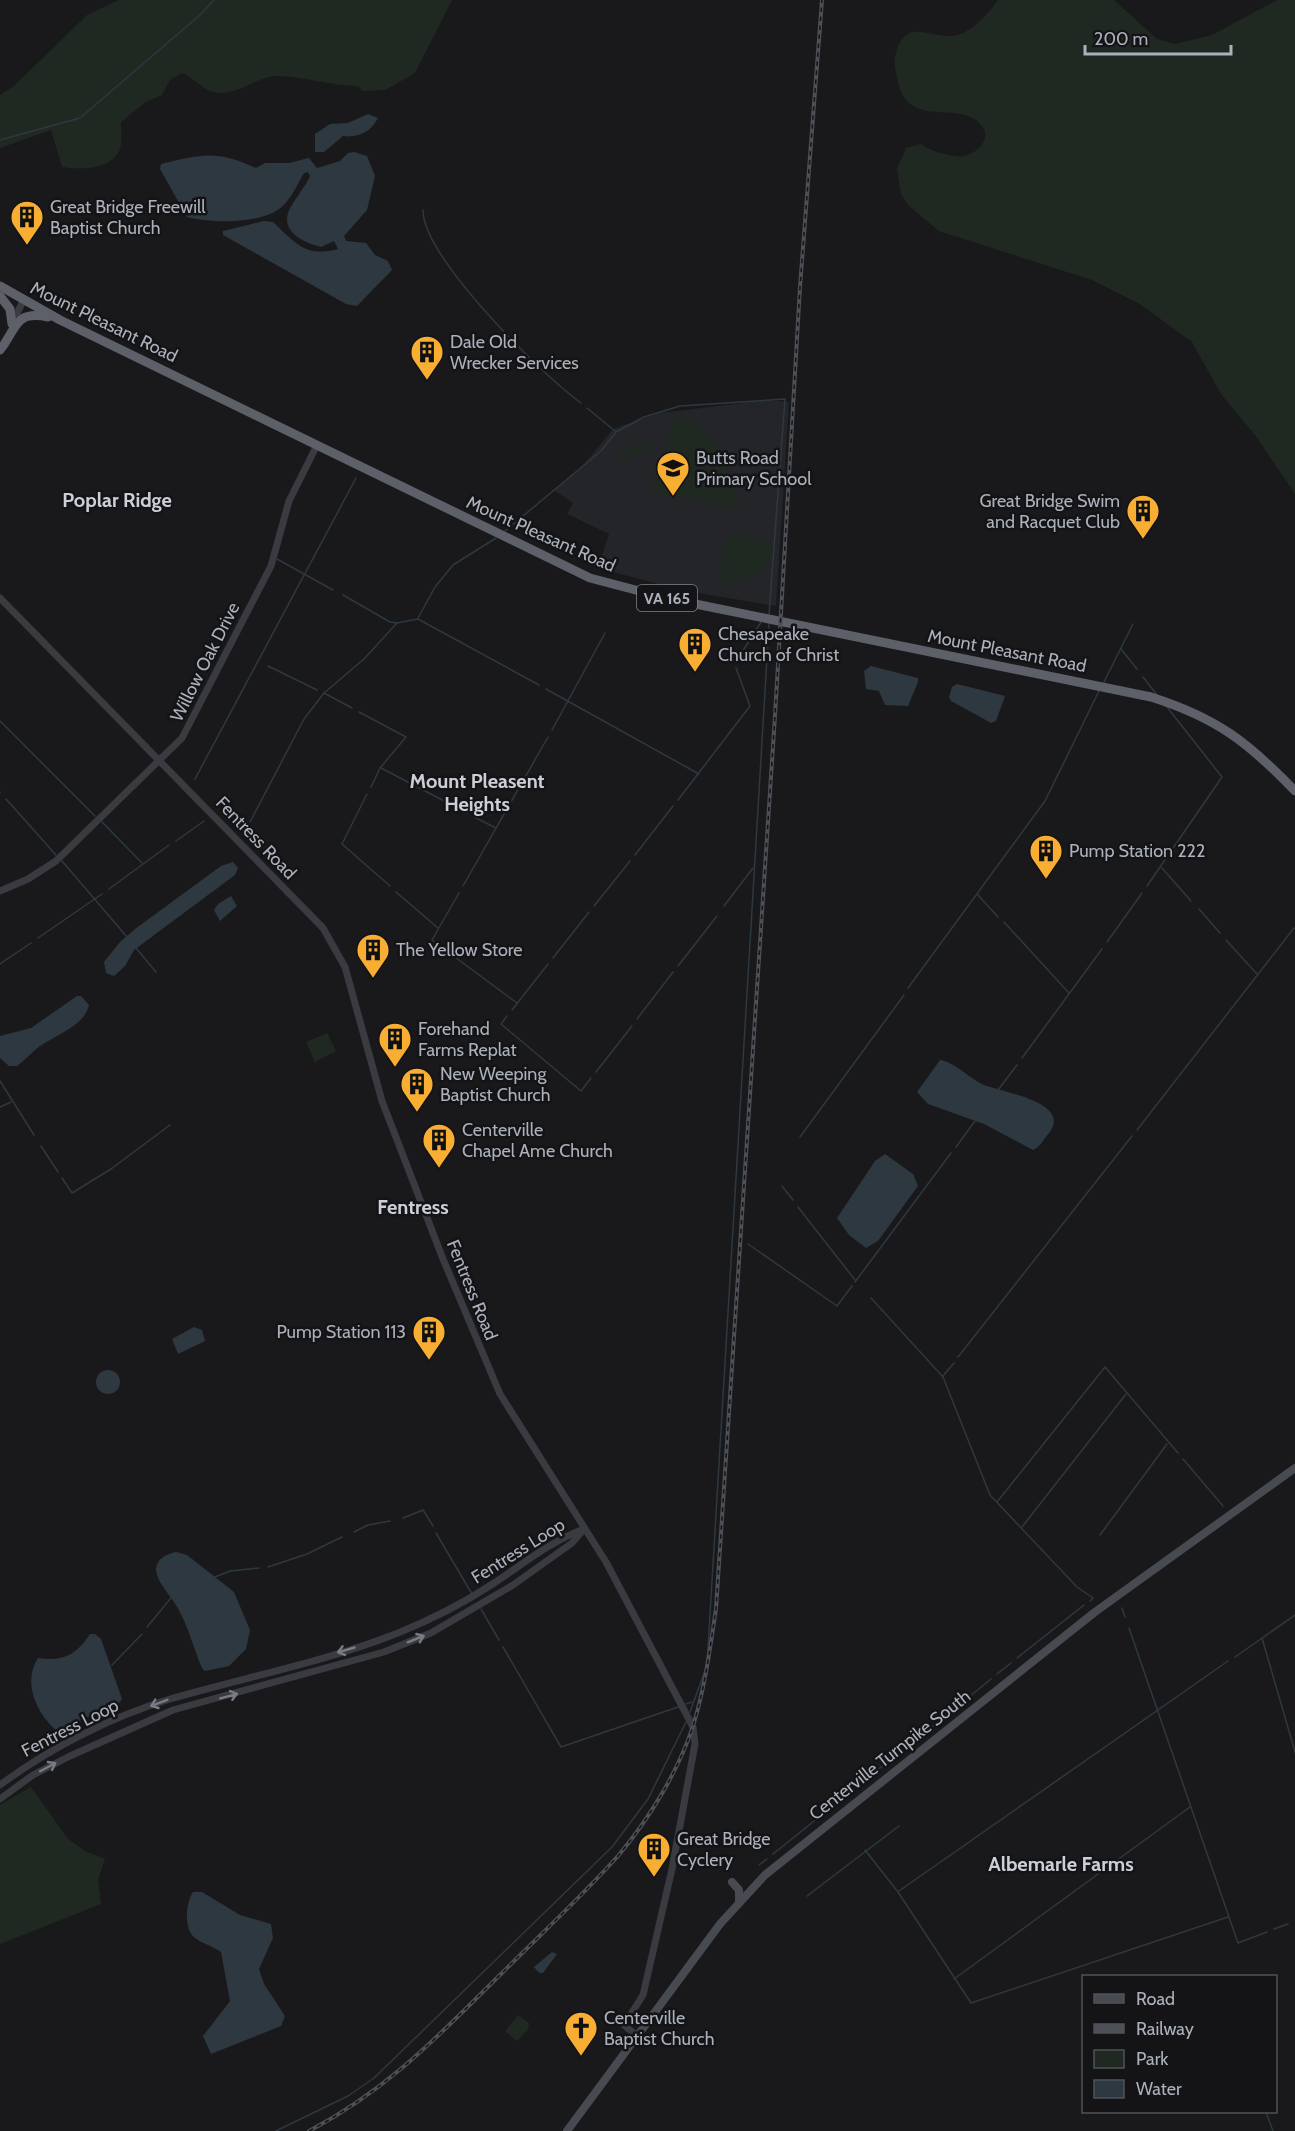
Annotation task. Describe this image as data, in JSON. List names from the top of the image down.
{
  "streets": {
    "highway": ["Mount Pleasant Road", "VA 165"],
    "main road": ["Centerville Turnpike South"],
    "street": ["Willow Oak Drive", "Fentress Road", "Fentress Loop"]
  },
  "crossings": [
    ["Mount Pleasant Road", "Willow Oak Drive"],
    ["Willow Oak Drive", "Fentress Road"],
    ["Fentress Road", "Fentress Loop"],
    ["Fentress Road", "Centerville Turnpike South"]
  ],
  "districts": [
    "Poplar Ridge",
    "Mount Pleasent Heights",
    "Fentress",
    "Albemarle Farms"
  ],
  "places": {
    "building": [
      "Great Bridge Freewill Baptist Church",
      "Dale Old Wrecker Services",
      "Great Bridge Swim and Racquet Club",
      "Chesapeake Church of Christ",
      "Pump Station 222",
      "The Yellow Store",
      "Forehand Farms Replat",
      "New Weeping Baptist Church",
      "Centerville Chapel Ame Church",
      "Pump Station 113",
      "Great Bridge Cyclery"
    ],
    "school or university": ["Butts Road Primary School"],
    "church": ["Centerville Baptist Church"]
  },
  "legend": [
    "Road",
    "Railway",
    "Park",
    "Water"
  ],
  "scale_bar": "200 m"
}
